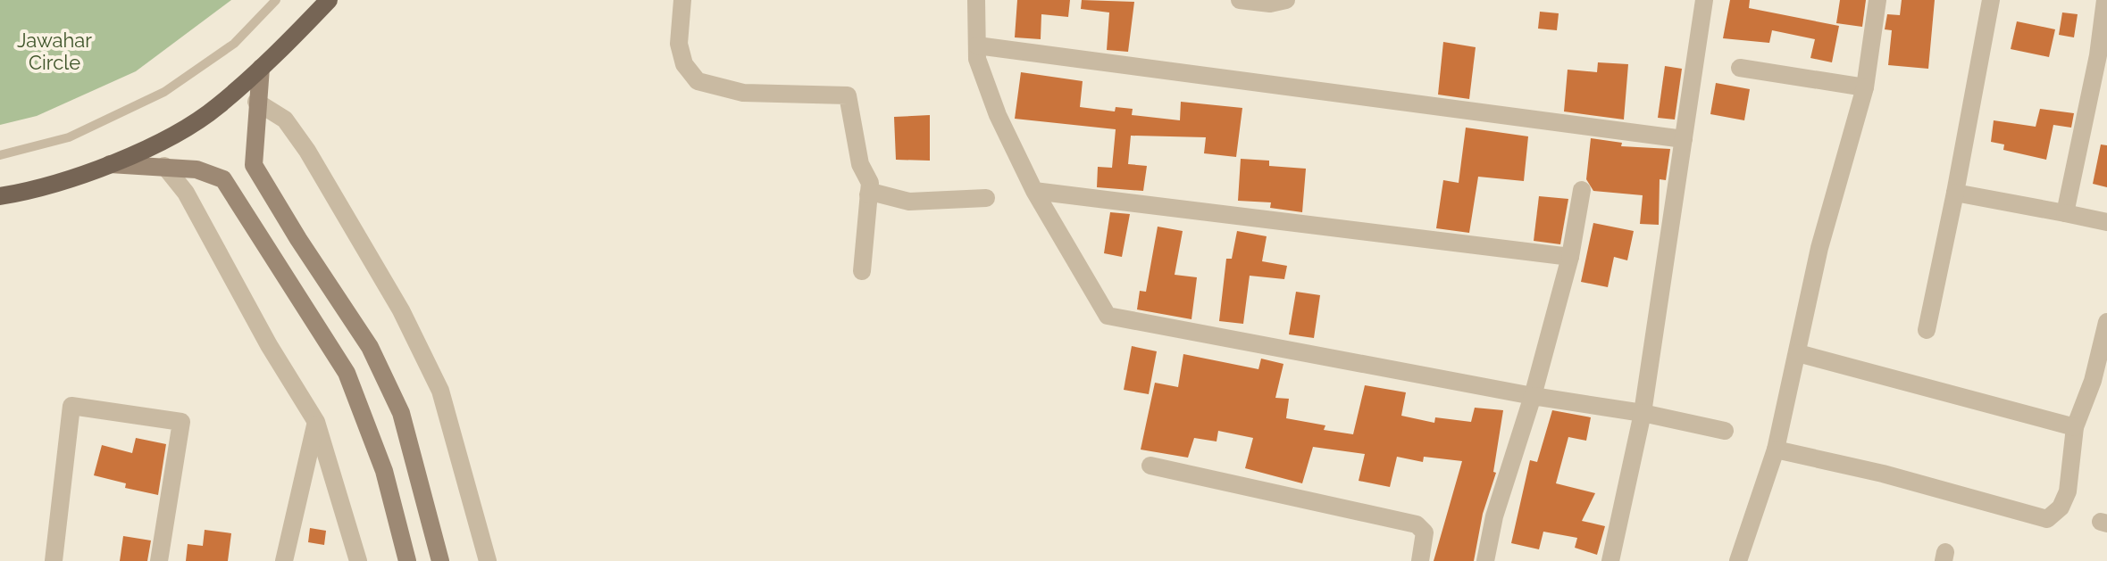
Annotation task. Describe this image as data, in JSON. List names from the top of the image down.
{
  "parks": ["Jawahar Circle"]
}
